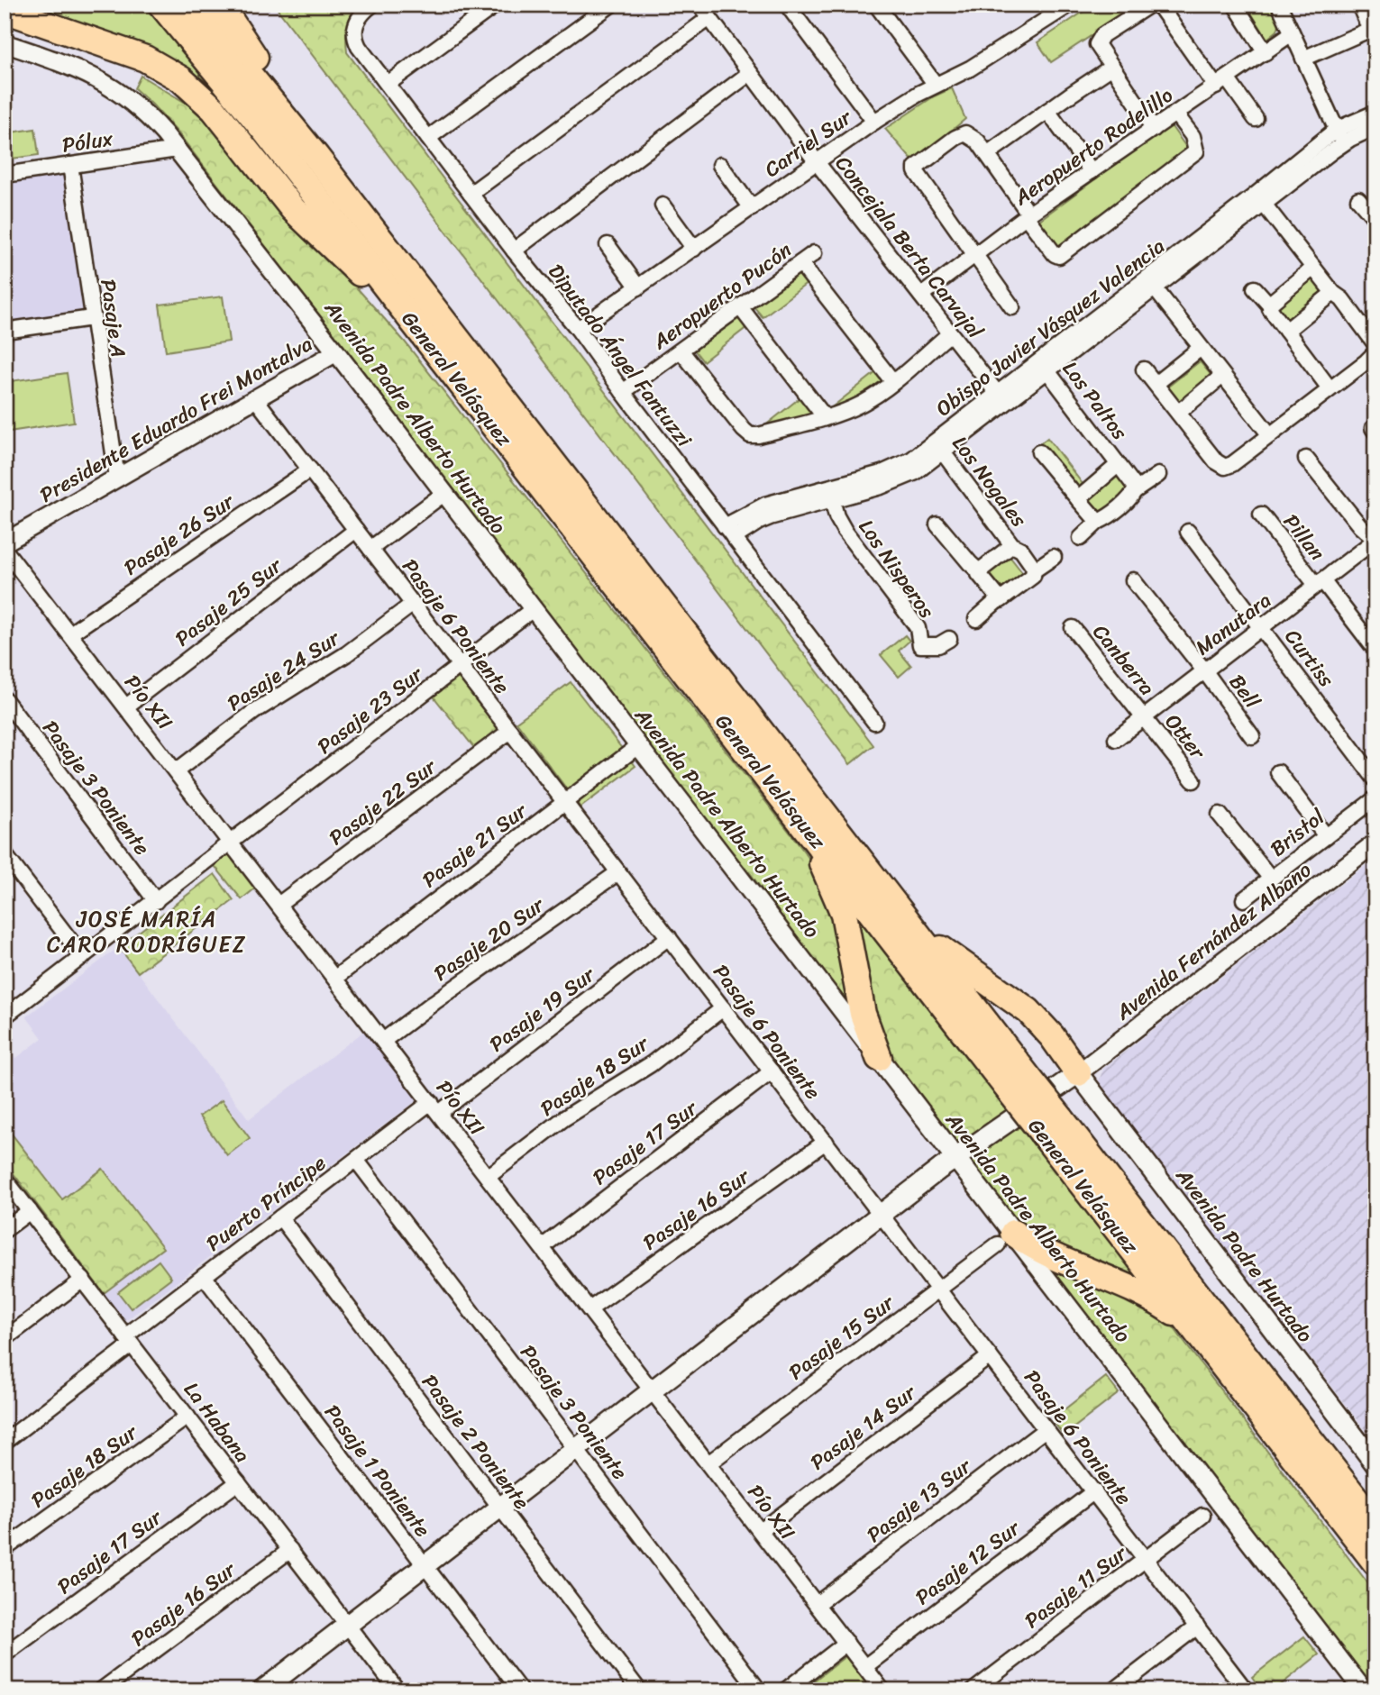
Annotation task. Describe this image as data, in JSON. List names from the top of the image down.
{
  "streets": {
    "highway": ["General Velásquez"],
    "main road": ["Avenida Padre Alberto Hurtado", "Avenida Padre Hurtado"],
    "street": [
      "Pólux",
      "Carriel Sur",
      "Aeropuerto Rodelillo",
      "Concejala Berta Carvajal",
      "Aeropuerto Pucón",
      "Pasaje A",
      "Obispo Javier Vásquez Valencia",
      "Diputado Ángel Fantuzzi",
      "Los Paltos",
      "Presidente Eduardo Frei Montalva",
      "Los Nogales",
      "Pasaje 26 Sur",
      "Pillan",
      "Los Nisperos",
      "Pasaje 25 Sur",
      "Manutara",
      "Pasaje 6 Poniente",
      "Curtiss",
      "Canberra",
      "Pasaje 24 Sur",
      "Bell",
      "Pío XII",
      "Pasaje 23 Sur",
      "Otter",
      "Pasaje 3 Poniente",
      "Pasaje 22 Sur",
      "Bristol",
      "Pasaje 21 Sur",
      "Pasaje 20 Sur",
      "Avenida Fernández Albano",
      "Pasaje 19 Sur",
      "Pasaje 18 Sur",
      "Pasaje 17 Sur",
      "Puerto Príncipe",
      "Pasaje 16 Sur",
      "Pasaje 15 Sur",
      "La Habana",
      "Pasaje 14 Sur",
      "Pasaje 2 Poniente",
      "Pasaje 1 Poniente",
      "Pasaje 13 Sur",
      "Pasaje 12 Sur",
      "Pasaje 11 Sur"
    ]
  },
  "crossings": [
    ["Pólux", "Pasaje A"],
    ["Pólux", "Avenida Padre Alberto Hurtado"],
    ["Carriel Sur", "Concejala Berta Carvajal"],
    ["Carriel Sur", "Diputado Ángel Fantuzzi"],
    ["Aeropuerto Rodelillo", "Concejala Berta Carvajal"],
    ["Concejala Berta Carvajal", "Obispo Javier Vásquez Valencia"],
    ["Aeropuerto Pucón", "Diputado Ángel Fantuzzi"],
    ["Pasaje A", "Presidente Eduardo Frei Montalva"],
    ["Obispo Javier Vásquez Valencia", "Diputado Ángel Fantuzzi"],
    ["Obispo Javier Vásquez Valencia", "Los Paltos"],
    ["Obispo Javier Vásquez Valencia", "Los Nogales"],
    ["Obispo Javier Vásquez Valencia", "Los Nisperos"],
    ["Avenida Padre Alberto Hurtado", "Presidente Eduardo Frei Montalva"],
    ["Avenida Padre Alberto Hurtado", "Pasaje 23 Sur"],
    ["Avenida Padre Alberto Hurtado", "Pasaje 21 Sur"],
    ["Avenida Padre Alberto Hurtado", "Pasaje 15 Sur"],
    ["Presidente Eduardo Frei Montalva", "Pasaje 6 Poniente"],
    ["Pasaje 26 Sur", "Pasaje 6 Poniente"],
    ["Pasaje 26 Sur", "Pío XII"],
    ["Pillan", "Manutara"],
    ["Pasaje 25 Sur", "Pasaje 6 Poniente"],
    ["Pasaje 25 Sur", "Pío XII"],
    ["Manutara", "Curtiss"],
    ["Manutara", "Canberra"],
    ["Manutara", "Bell"],
    ["Manutara", "Otter"],
    ["Pasaje 6 Poniente", "Pasaje 24 Sur"],
    ["Pasaje 6 Poniente", "Pasaje 23 Sur"],
    ["Pasaje 6 Poniente", "Pasaje 22 Sur"],
    ["Pasaje 6 Poniente", "Pasaje 21 Sur"],
    ["Pasaje 6 Poniente", "Pasaje 20 Sur"],
    ["Pasaje 6 Poniente", "Pasaje 19 Sur"],
    ["Pasaje 6 Poniente", "Pasaje 18 Sur"],
    ["Pasaje 6 Poniente", "Pasaje 17 Sur"],
    ["Pasaje 6 Poniente", "Pasaje 16 Sur"],
    ["Pasaje 6 Poniente", "Pasaje 15 Sur"],
    ["Pasaje 6 Poniente", "Pasaje 14 Sur"],
    ["Pasaje 6 Poniente", "Pasaje 13 Sur"],
    ["Pasaje 6 Poniente", "Pasaje 12 Sur"],
    ["Pasaje 6 Poniente", "Pasaje 11 Sur"],
    ["Canberra", "Otter"],
    ["Pasaje 24 Sur", "Pío XII"],
    ["Pío XII", "Pasaje 23 Sur"],
    ["Pío XII", "Pasaje 22 Sur"],
    ["Pío XII", "Pasaje 21 Sur"],
    ["Pío XII", "Pasaje 20 Sur"],
    ["Pío XII", "Pasaje 19 Sur"],
    ["Pío XII", "Pasaje 18 Sur"],
    ["Pío XII", "Pasaje 17 Sur"],
    ["Pío XII", "Puerto Príncipe"],
    ["Pío XII", "Pasaje 16 Sur"],
    ["Pío XII", "Pasaje 15 Sur"],
    ["Pío XII", "Pasaje 14 Sur"],
    ["Pío XII", "Pasaje 13 Sur"],
    ["Pío XII", "Pasaje 12 Sur"],
    ["Pasaje 23 Sur", "Pasaje 3 Poniente"],
    ["Pasaje 3 Poniente", "Puerto Príncipe"],
    ["Avenida Fernández Albano", "Avenida Padre Hurtado"],
    ["Pasaje 19 Sur", "Puerto Príncipe"],
    ["Pasaje 18 Sur", "La Habana"],
    ["Pasaje 17 Sur", "La Habana"],
    ["Puerto Príncipe", "La Habana"],
    ["Puerto Príncipe", "Pasaje 2 Poniente"],
    ["Puerto Príncipe", "Pasaje 1 Poniente"],
    ["Pasaje 16 Sur", "La Habana"]
  ],
  "districts": ["JOSÉ MARÍA CARO RODRÍGUEZ"]
}
